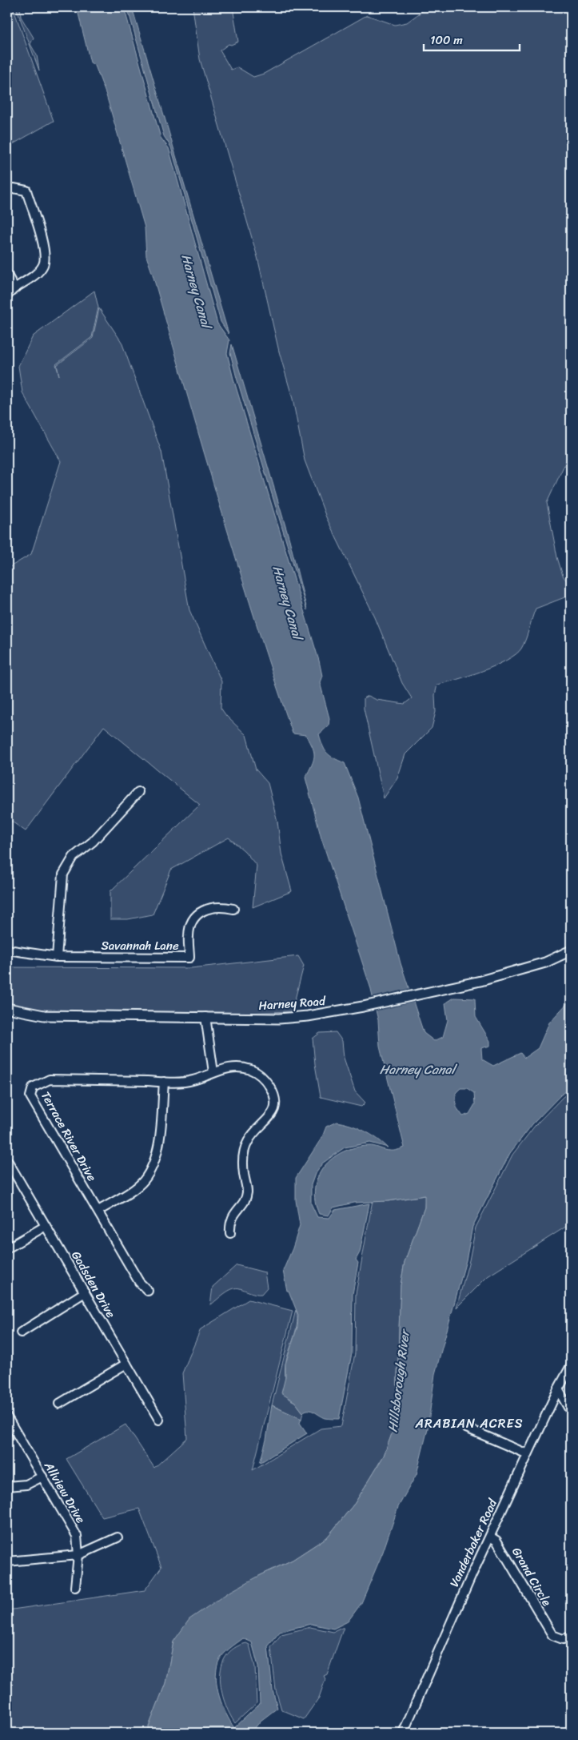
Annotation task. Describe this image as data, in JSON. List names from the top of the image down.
{
  "streets": {
    "street": [
      "Savannah Lane",
      "Harney Road",
      "Terrace River Drive",
      "Gadsden Drive",
      "Allview Drive",
      "Vanderbaker Road",
      "Grand Circle"
    ]
  },
  "crossings": [
    ["Vanderbaker Road", "Grand Circle"]
  ],
  "districts": ["ARABIAN ACRES"],
  "water": ["Harney Canal", "Hillsborough River"],
  "scale_bar": "100 m"
}
